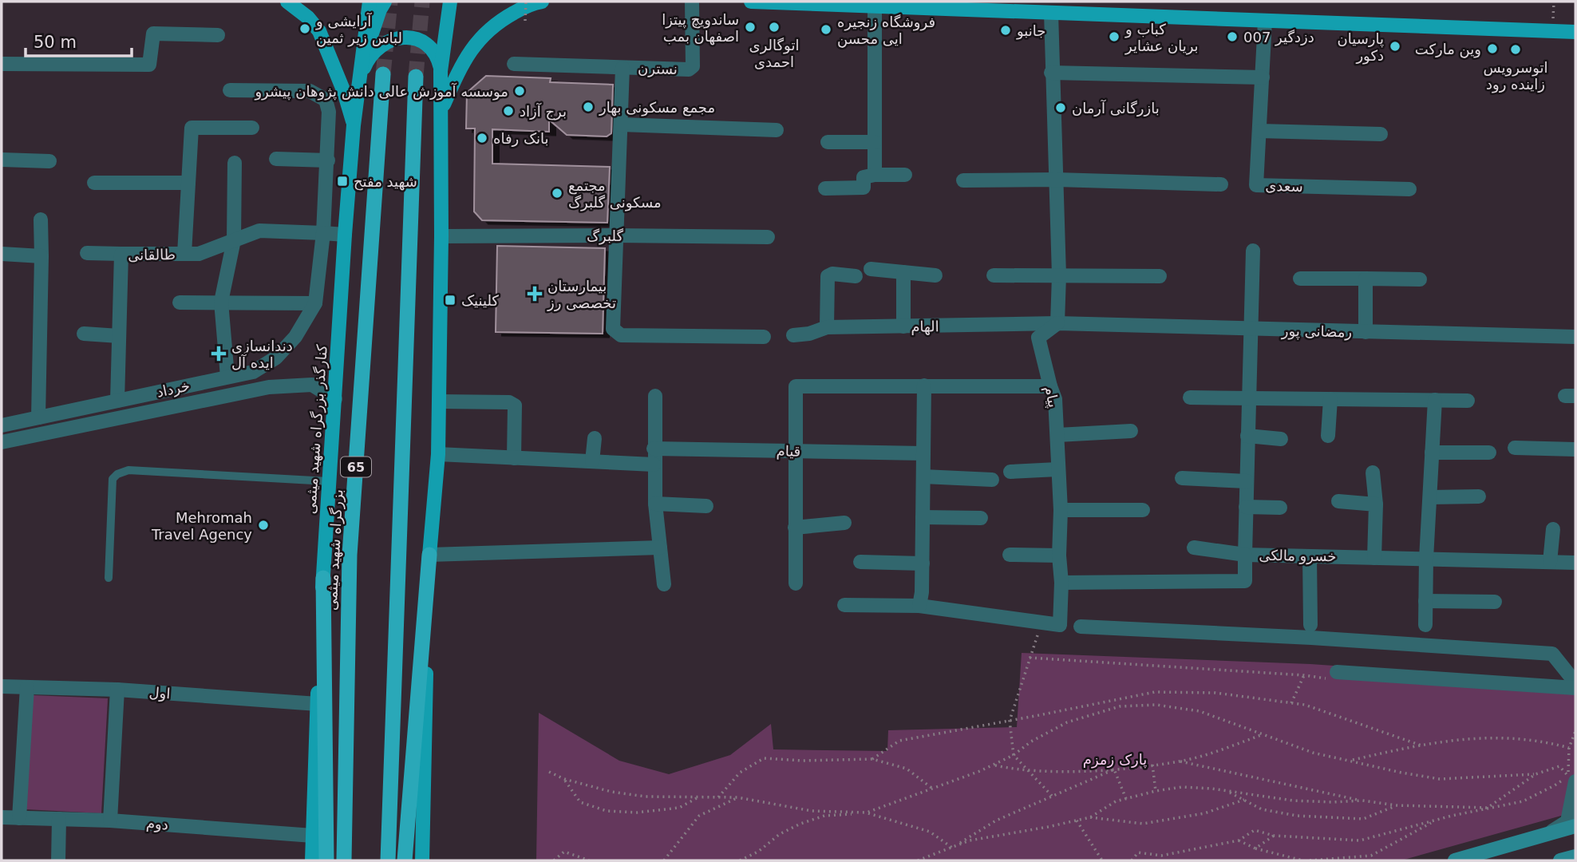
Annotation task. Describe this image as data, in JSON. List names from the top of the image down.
{
  "streets": {
    "highway": ["65", "بزرگراه شهید میثمی"],
    "main road": ["کنارگذر بزرگراه شهید میثمی"],
    "street": [
      "نسترن",
      "سعدی",
      "گلبرگ",
      "طالقانی",
      "الهام",
      "رمضانی پور",
      "خرداد",
      "پیام",
      "قیام",
      "خسرو مالکی",
      "اول",
      "دوم"
    ]
  },
  "crossings": [
    ["نسترن", "گلبرگ"],
    ["طالقانی", "خرداد"],
    ["الهام", "رمضانی پور"],
    ["الهام", "پیام"],
    ["رمضانی پور", "پیام"],
    ["رمضانی پور", "خسرو مالکی"],
    ["خرداد", "کنارگذر بزرگراه شهید میثمی"],
    ["کنارگذر بزرگراه شهید میثمی", "اول"],
    ["کنارگذر بزرگراه شهید میثمی", "دوم"]
  ],
  "parks": ["پارک زمزم"],
  "places": {
    "other": [
      "ساندویچ پیتزا اصفهان بمب",
      "اتوگالری احمدی",
      "آرایشی و لباس زیر ثمین",
      "فروشگاه زنجیره ایی محسن",
      "جانبو",
      "کباب و بریان عشایر",
      "دزدگیر 007",
      "پارسیان دکور",
      "وین مارکت",
      "اتوسرویس زاینده رود",
      "موسسه آموزش عالی دانش پژوهان پیشرو",
      "مجمع مسکونی بهار",
      "بازرگانی آرمان",
      "برج آزاد",
      "بانک رفاه",
      "مجتمع مسکونی گلبرگ",
      "Mehromah Travel Agency"
    ],
    "transit": ["شهید مفتح", "کلینیک"],
    "health": ["بیمارستان تخصصی رز", "دندانسازی ایده آل"]
  },
  "scale_bar": "50 m"
}
